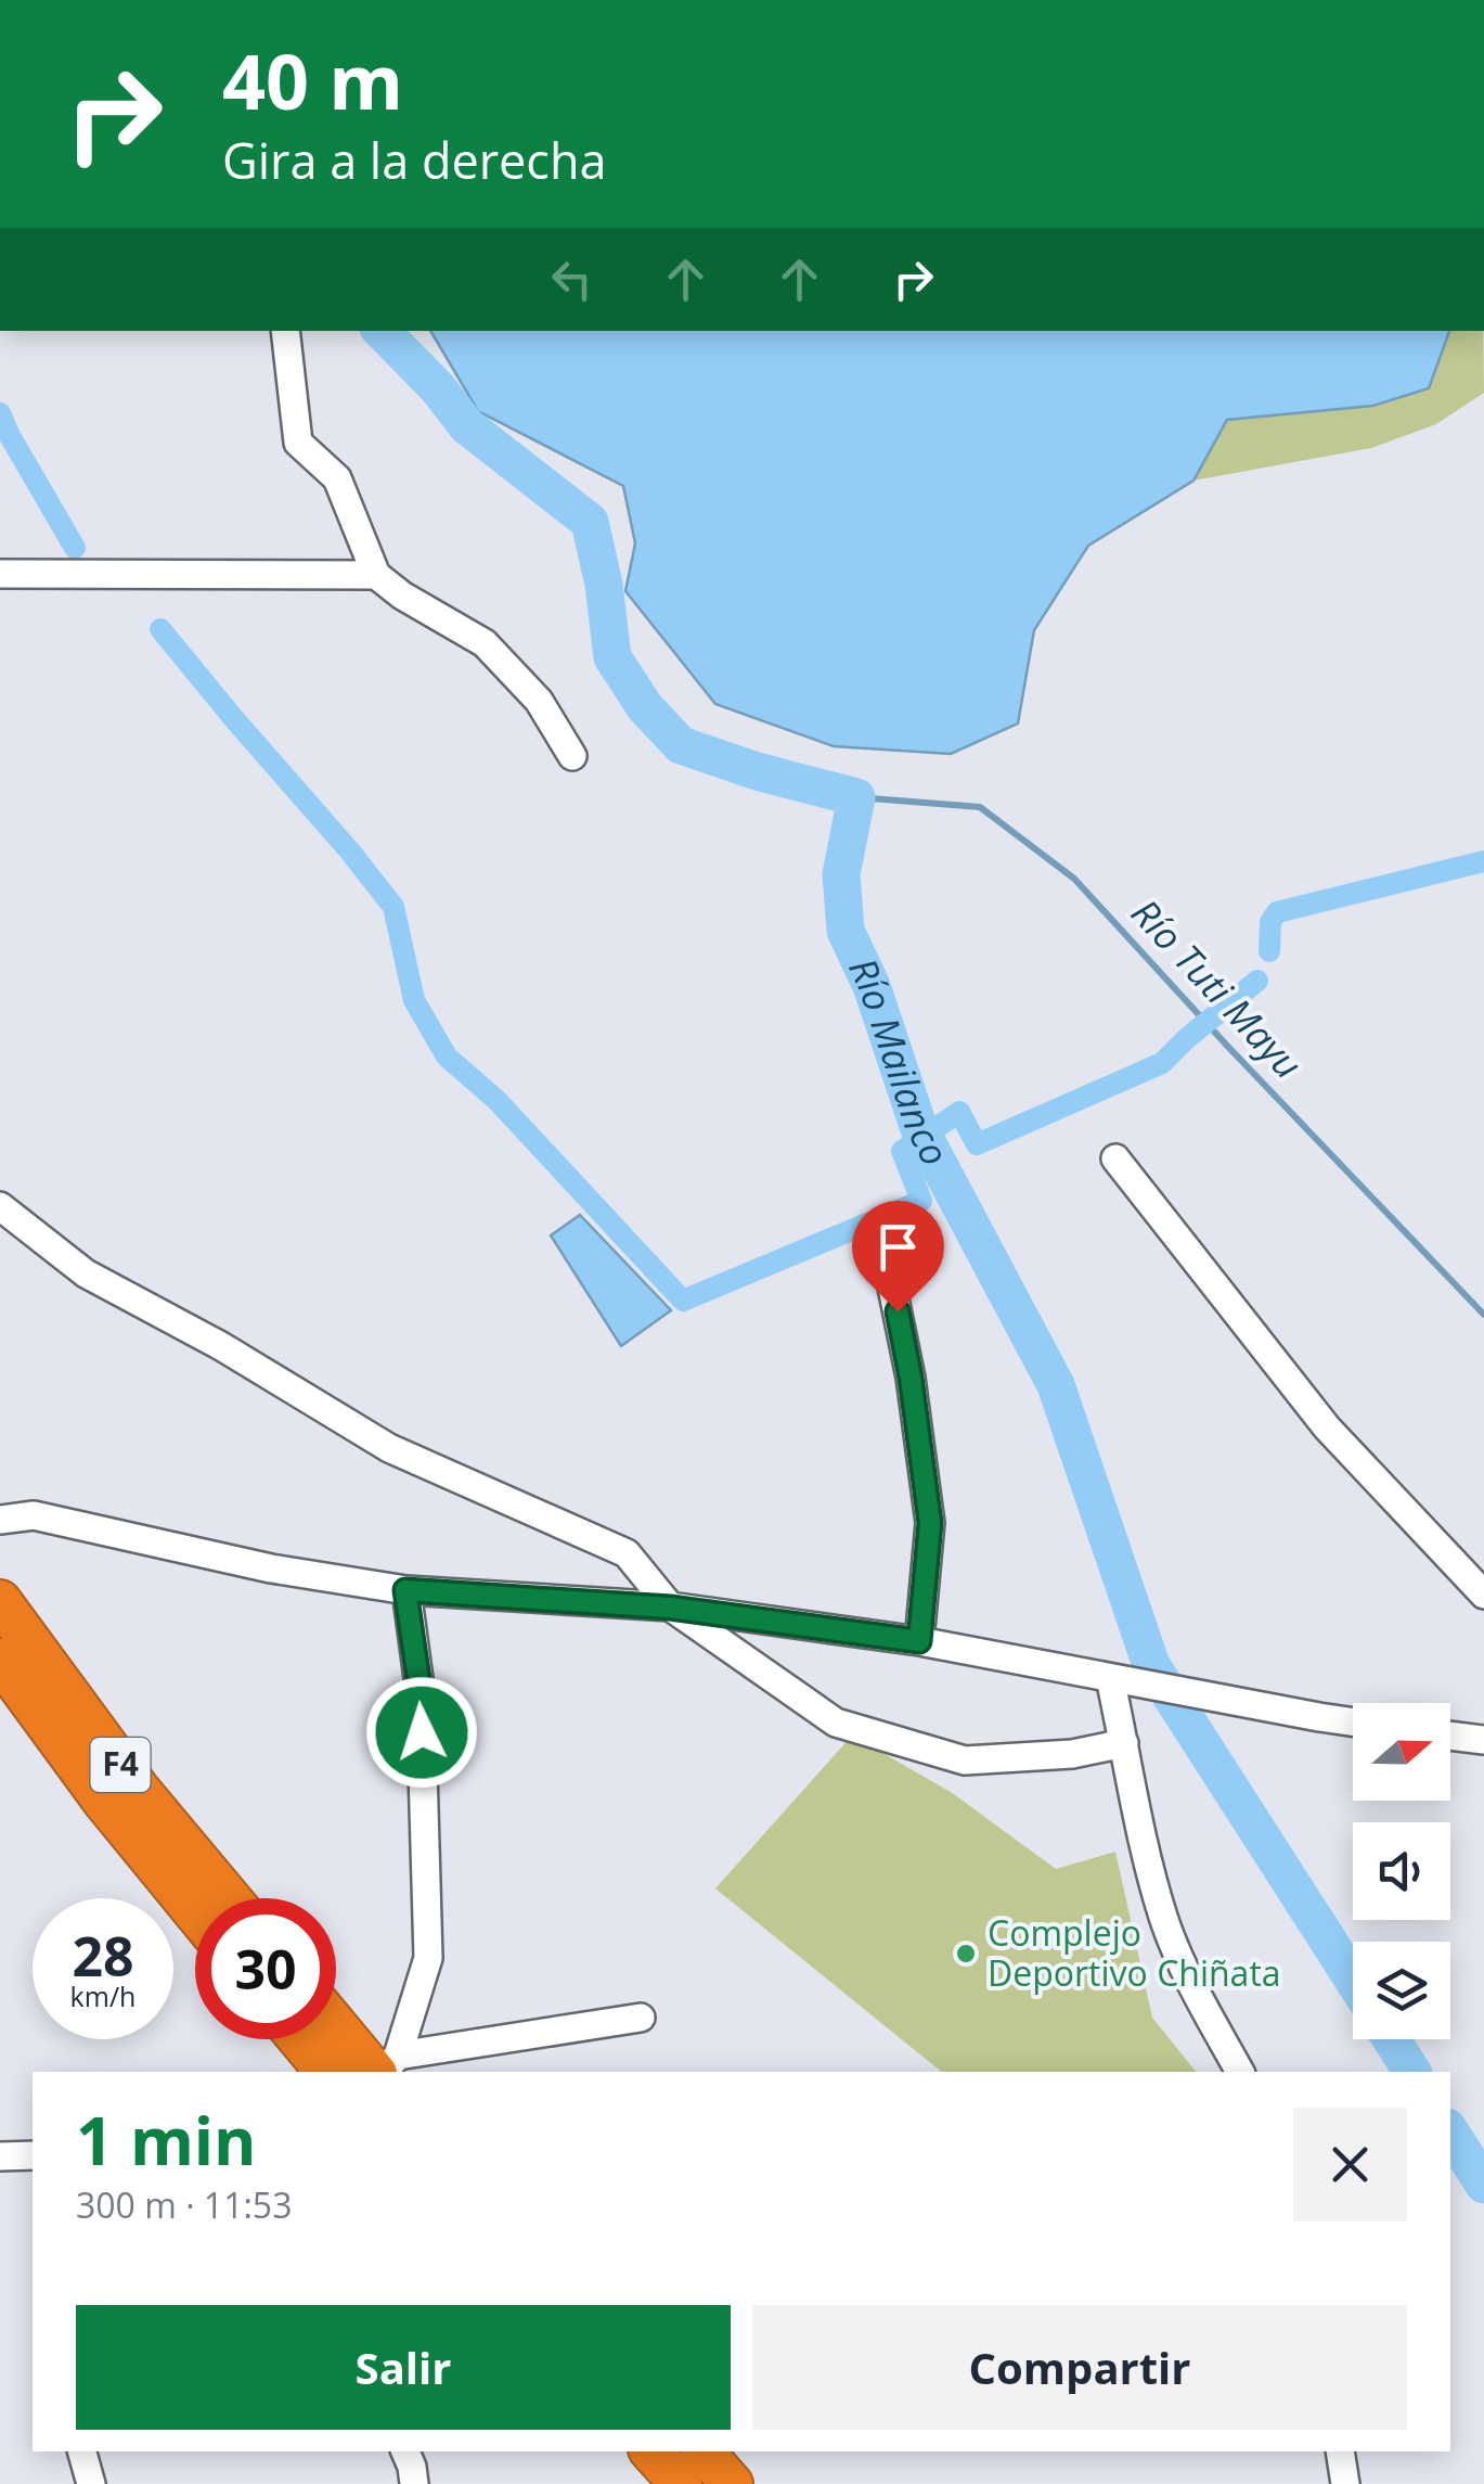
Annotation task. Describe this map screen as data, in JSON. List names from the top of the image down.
{
  "streets": {
    "highway": ["F4"]
  },
  "water": ["Río Tuti Mayu", "Río Mailanco"],
  "places": ["Complejo Deportivo Chiñata"],
  "north": "right",
  "page": {
    "turn": ["40 m", "Gira a la derecha"],
    "speed": "28 km/h",
    "limit": "30",
    "heading": ["1 min", "300 m · 11:53"],
    "buttons": ["Salir", "Compartir"]
  }
}
